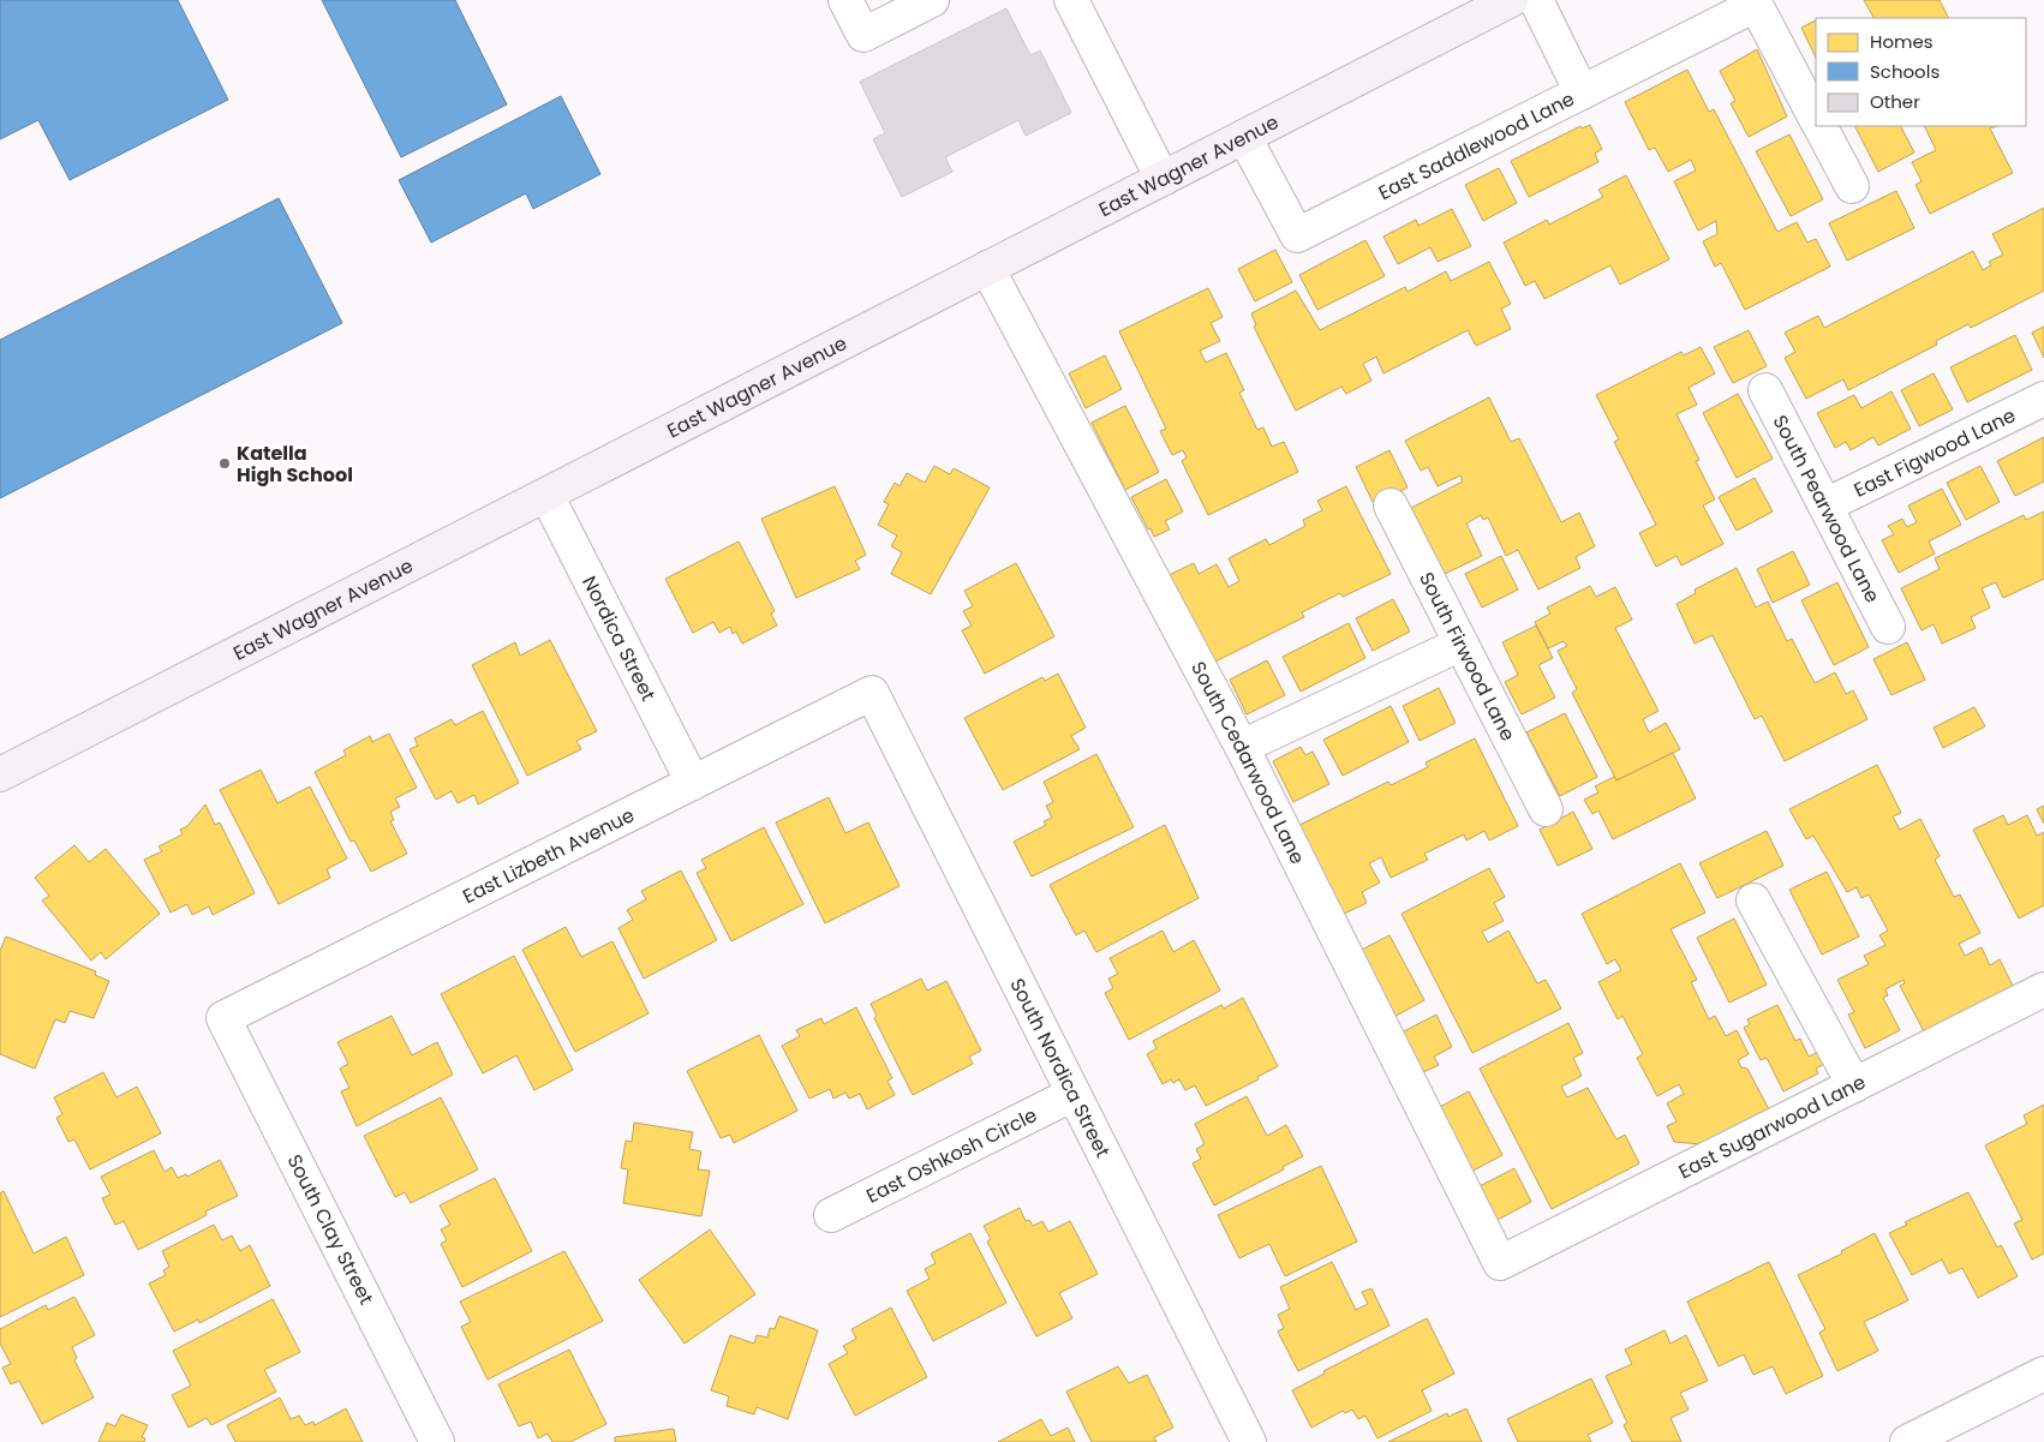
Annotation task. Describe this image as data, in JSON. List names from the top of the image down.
{
  "streets": {
    "street": [
      "East Saddlewood Lane",
      "East Wagner Avenue",
      "East Figwood Lane",
      "South Pearwood Lane",
      "Nordica Street",
      "South Firwood Lane",
      "South Cedarwood Lane",
      "East Lizbeth Avenue",
      "South Nordica Street",
      "East Sugarwood Lane",
      "East Oshkosh Circle",
      "South Clay Street"
    ]
  },
  "crossings": [
    ["East Saddlewood Lane", "East Wagner Avenue"],
    ["East Wagner Avenue", "Nordica Street"],
    ["East Wagner Avenue", "South Cedarwood Lane"],
    ["East Figwood Lane", "South Pearwood Lane"],
    ["Nordica Street", "East Lizbeth Avenue"],
    ["South Cedarwood Lane", "East Sugarwood Lane"],
    ["East Lizbeth Avenue", "South Nordica Street"],
    ["East Lizbeth Avenue", "South Clay Street"],
    ["South Nordica Street", "East Oshkosh Circle"]
  ],
  "places": ["Katella High School"],
  "legend": ["Homes", "Schools", "Other"]
}
